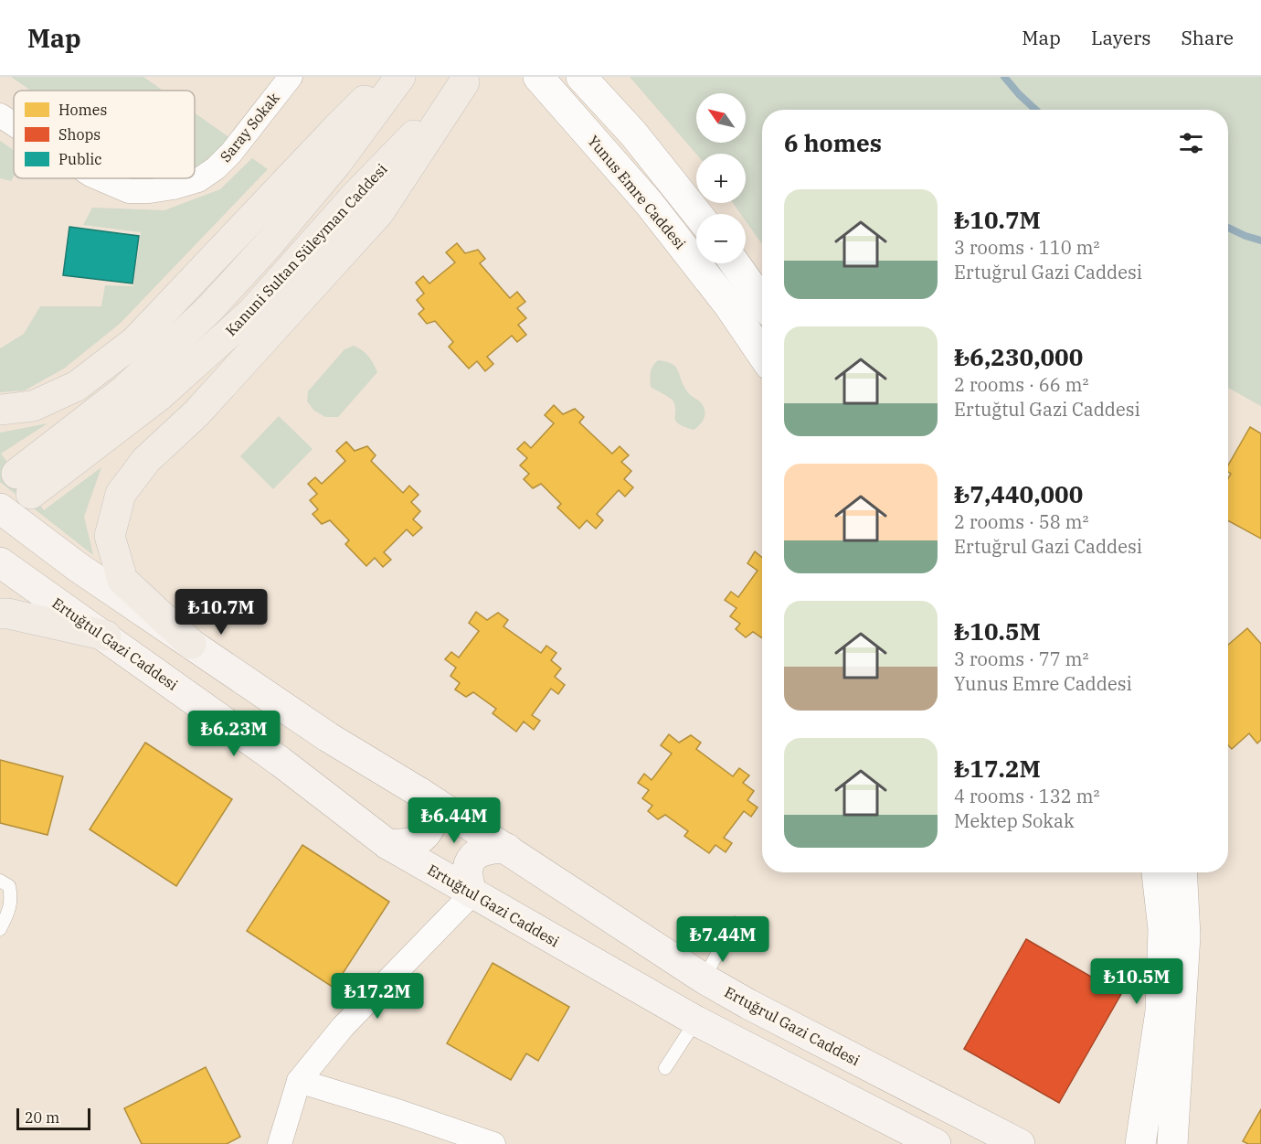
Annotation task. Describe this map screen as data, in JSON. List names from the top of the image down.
{
  "streets": {
    "main road": ["Kanuni Sultan Süleyman Caddesi", "Ertuğtul Gazi Caddesi", "Ertuğrul Gazi Caddesi"],
    "street": ["Saray Sokak", "Yunus Emre Caddesi"]
  },
  "legend": ["Homes", "Shops", "Public"],
  "scale_bar": "20 m",
  "north": "top left",
  "page": {
    "header": "Map",
    "nav": ["Map", "Layers", "Share"],
    "map_buttons": ["+", "−"],
    "heading": "6 homes",
    "list": [
      {
        "name": "₺10.7M",
        "note": "3 rooms · 110 m² · Ertuğrul Gazi Caddesi"
      },
      {
        "name": "₺6,230,000",
        "note": "2 rooms · 66 m² · Ertuğtul Gazi Caddesi"
      },
      {
        "name": "₺7,440,000",
        "note": "2 rooms · 58 m² · Ertuğrul Gazi Caddesi"
      },
      {
        "name": "₺10.5M",
        "note": "3 rooms · 77 m² · Yunus Emre Caddesi"
      },
      {
        "name": "₺17.2M",
        "note": "4 rooms · 132 m² · Mektep Sokak"
      }
    ],
    "price": [
      "₺10.7M",
      "₺6.23M",
      "₺6.44M",
      "₺7.44M",
      "₺10.5M",
      "₺17.2M"
    ],
    "scale": "20 m"
  }
}
